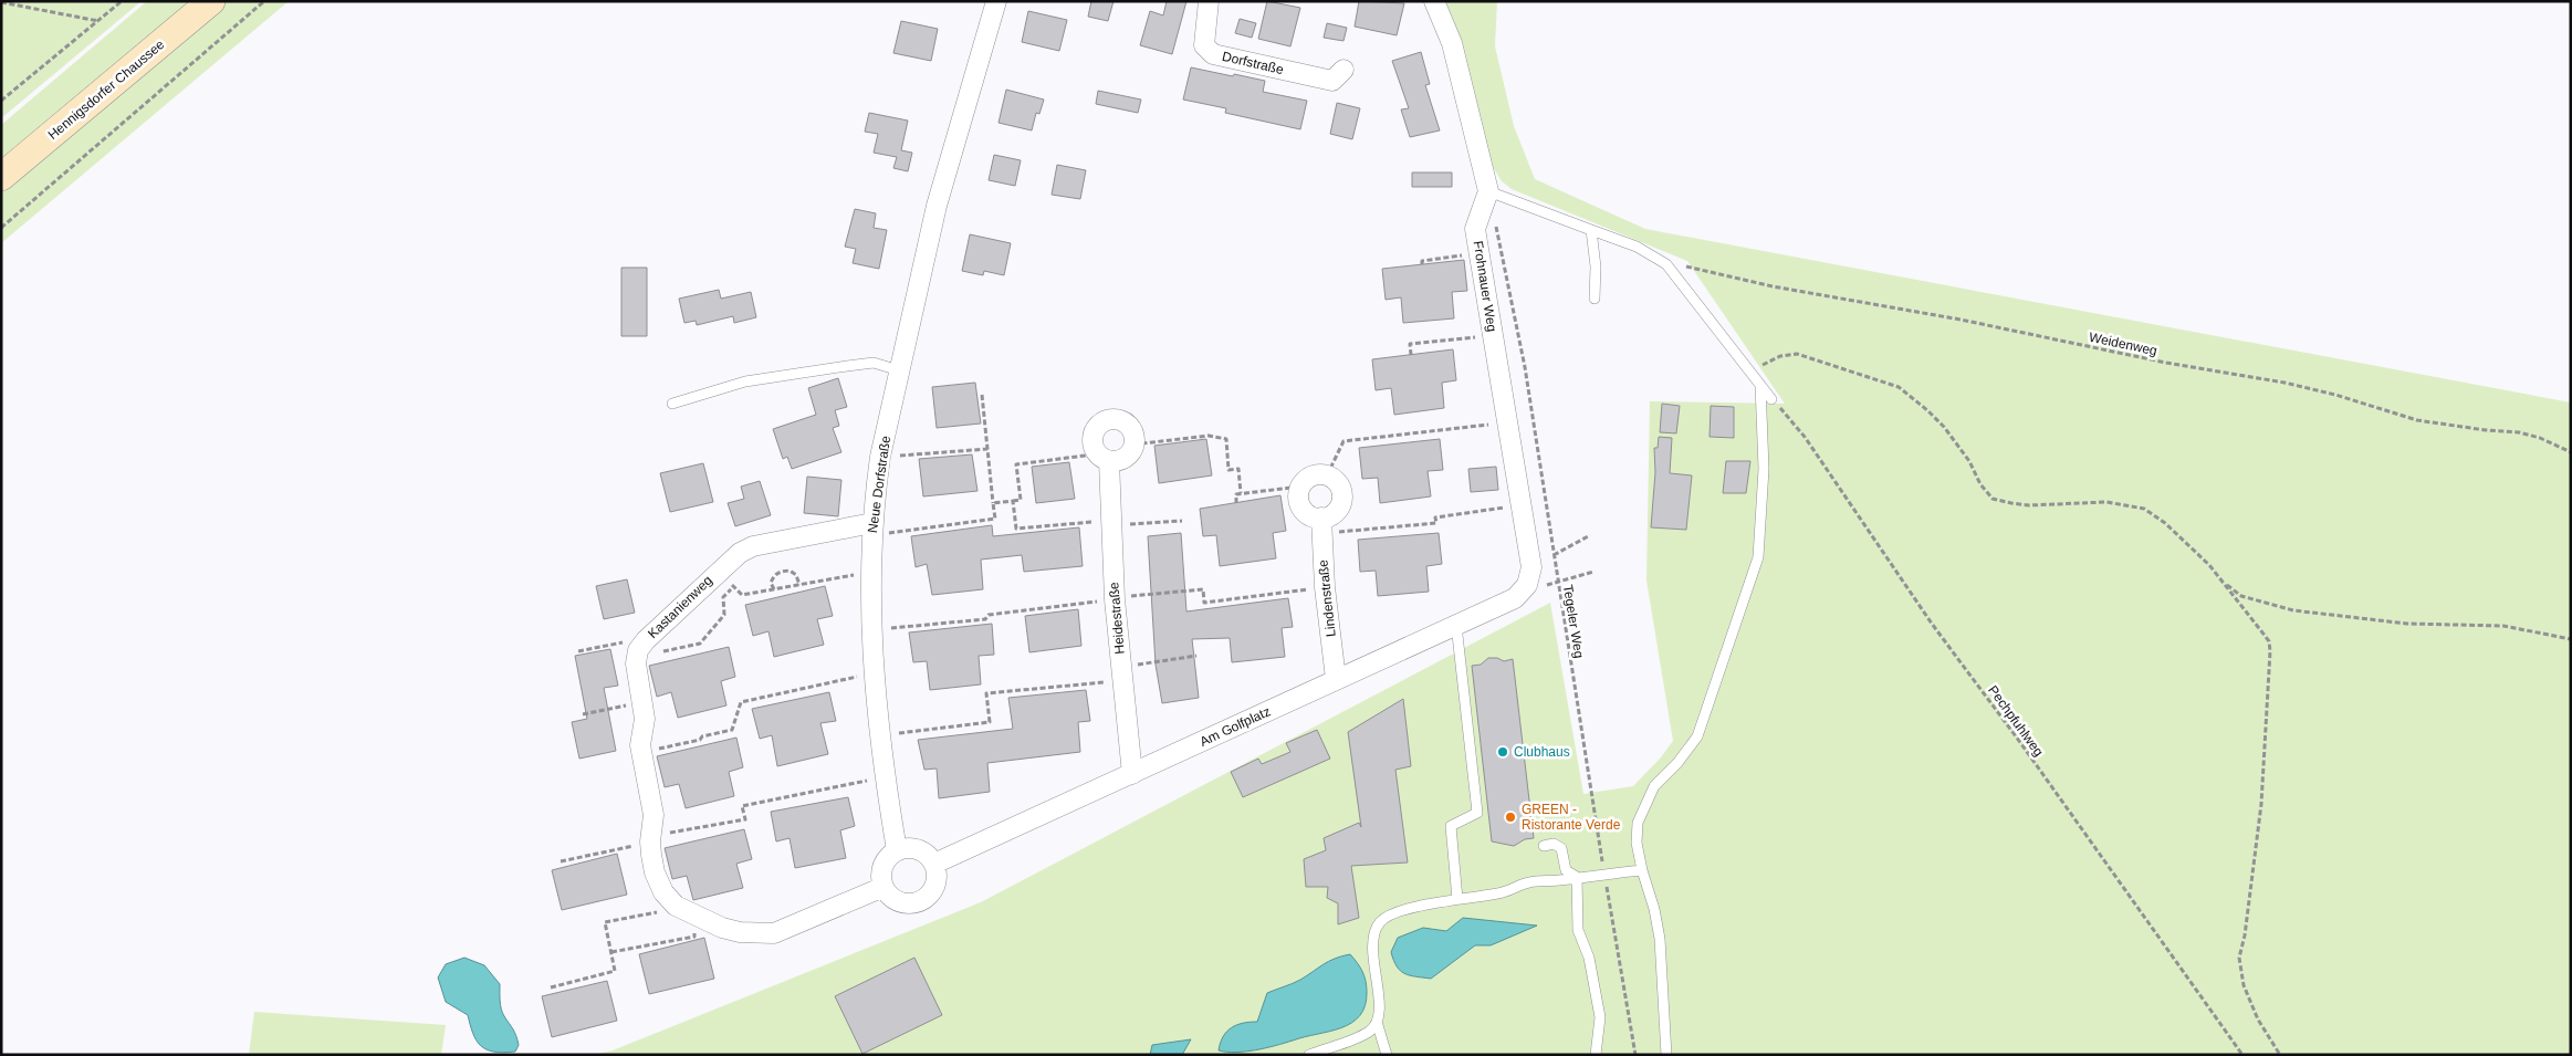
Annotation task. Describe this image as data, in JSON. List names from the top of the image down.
{
  "streets": {
    "main road": ["Hennigsdorfer Chaussee"],
    "street": [
      "Dorfstraße",
      "Frohnauer Weg",
      "Neue Dorfstraße",
      "Lindenstraße",
      "Kastanienweg",
      "Heidestraße",
      "Am Golfplatz"
    ],
    "path": ["Weidenweg", "Tegeler Weg", "Pechpfuhlweg"]
  },
  "crossings": [
    ["Frohnauer Weg", "Tegeler Weg"],
    ["Frohnauer Weg", "Am Golfplatz"],
    ["Neue Dorfstraße", "Kastanienweg"],
    ["Neue Dorfstraße", "Am Golfplatz"],
    ["Lindenstraße", "Am Golfplatz"],
    ["Heidestraße", "Am Golfplatz"]
  ],
  "places": ["Clubhaus", "GREEN - Ristorante Verde"]
}
